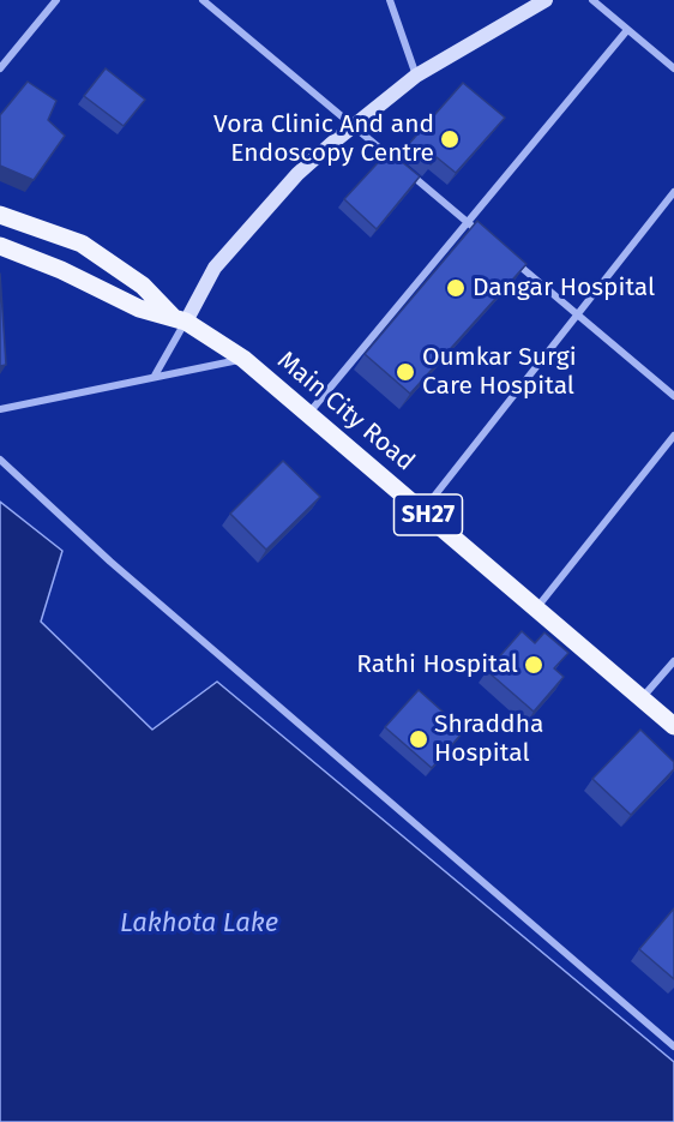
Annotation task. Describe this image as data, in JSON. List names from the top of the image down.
{
  "streets": {
    "main road": ["Main City Road", "SH27"]
  },
  "water": ["Lakhota Lake"],
  "places": [
    "Vora Clinic And and Endoscopy Centre",
    "Dangar Hospital",
    "Oumkar Surgi Care Hospital",
    "Rathi Hospital",
    "Shraddha Hospital"
  ]
}
